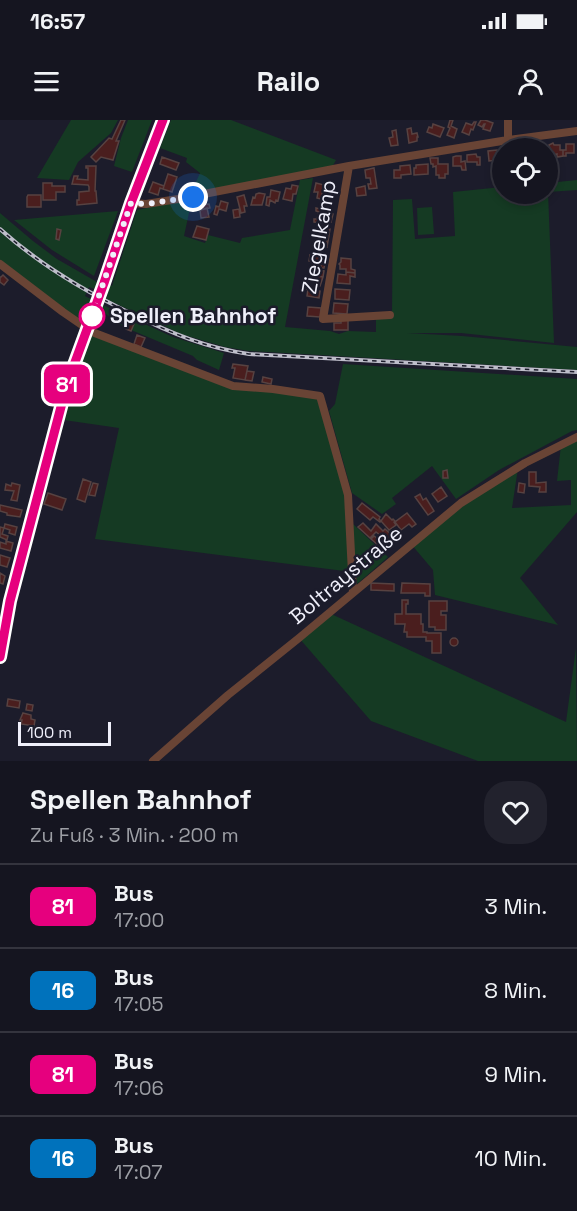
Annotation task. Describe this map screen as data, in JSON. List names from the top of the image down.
{
  "streets": {
    "street": ["Ziegelkamp", "Boltraystraße"]
  },
  "places": ["Spellen Bahnhof"],
  "lines": ["bus line 81"],
  "scale_bar": "100 m",
  "page": {
    "status": "16:57",
    "header": "Railo",
    "on_map": "81",
    "scale": "100 m",
    "heading": ["Spellen Bahnhof", "Zu Fuß · 3 Min. · 200 m"],
    "list": [
      {
        "mark": "81",
        "name": "Bus",
        "note": "17:00",
        "value": "3 Min."
      },
      {
        "mark": "16",
        "name": "Bus",
        "note": "17:05",
        "value": "8 Min."
      },
      {
        "mark": "81",
        "name": "Bus",
        "note": "17:06",
        "value": "9 Min."
      },
      {
        "mark": "16",
        "name": "Bus",
        "note": "17:07",
        "value": "10 Min."
      }
    ]
  }
}
